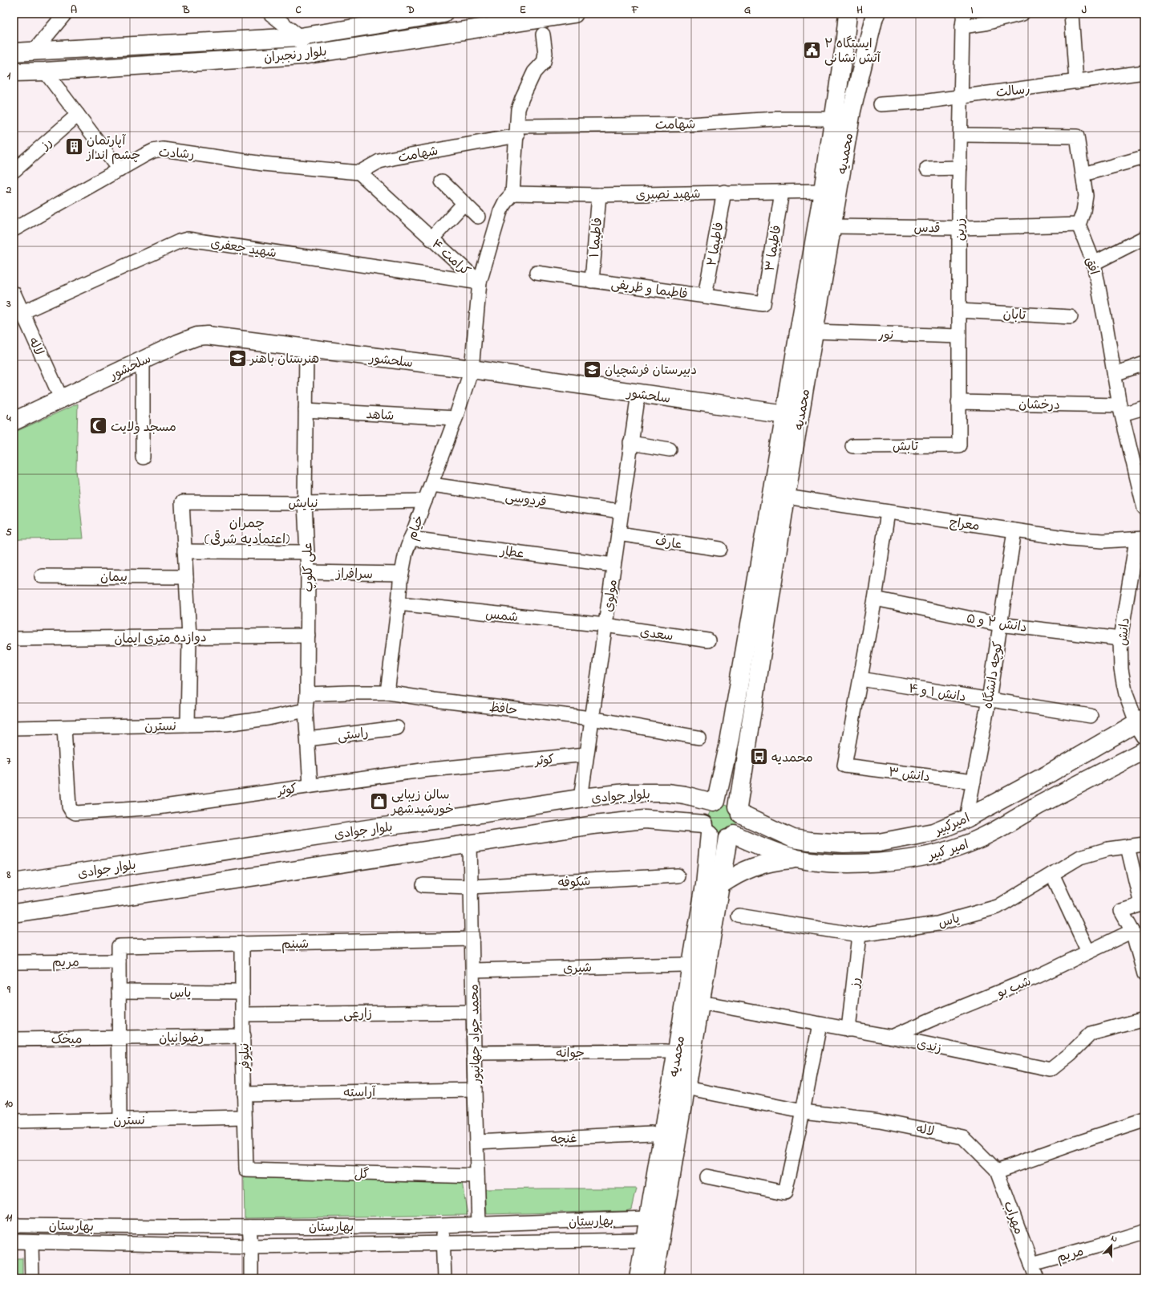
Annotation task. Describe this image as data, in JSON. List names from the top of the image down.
{
  "streets": {
    "street": [
      "بلوار رنجبران",
      "رسالت",
      "شهامت",
      "رز",
      "رشادت",
      "محمدیه",
      "شهید نصیری",
      "قدس",
      "زرین",
      "فاطیما ۱",
      "فاطیما ۲",
      "شهید جعفری",
      "۳ فاطیما",
      "کرامت ۴",
      "افق",
      "فاطیما و ظریفی",
      "تابان",
      "نور",
      "لاله",
      "سلحشور",
      "درخشان",
      "شاهد",
      "تابش",
      "فردوسی",
      "نیایش",
      "معراج",
      "خیام",
      "عارف",
      "عطار",
      "علی کلوپ",
      "سرافراز",
      "پیمان",
      "مولوی",
      "شمس",
      "دانش ۲ و ۵",
      "دانش",
      "سعدی",
      "دوازده متری ایمان",
      "کوچه دانشگاه",
      "دانش ۱ و ۴",
      "حافظ",
      "نسترن",
      "راستی",
      "کوثر",
      "دانش ۳",
      "بلوار جوادی",
      "امیرکبیر",
      "امیر کبیر",
      "شکوفه",
      "یاس",
      "شبنم",
      "مریم",
      "شیری",
      "شب بو",
      "زارعی",
      "محمد جواد جهانپور",
      "رضوانیان",
      "میخک",
      "زندی",
      "جوانه",
      "نیلوفر",
      "آراسته",
      "غنچه",
      "گل",
      "مهراب",
      "بهارستان"
    ]
  },
  "crossings": [
    ["رسالت", "زرین"],
    ["شهامت", "رشادت"],
    ["شهامت", "محمدیه"],
    ["شهامت", "کرامت ۴"],
    ["رز", "یاس"],
    ["رز", "زندی"],
    ["رشادت", "کرامت ۴"],
    ["محمدیه", "شهید نصیری"],
    ["محمدیه", "قدس"],
    ["محمدیه", "نور"],
    ["محمدیه", "لاله"],
    ["محمدیه", "سلحشور"],
    ["محمدیه", "معراج"],
    ["محمدیه", "بلوار جوادی"],
    ["محمدیه", "امیرکبیر"],
    ["محمدیه", "امیر کبیر"],
    ["محمدیه", "زندی"],
    ["محمدیه", "بهارستان"],
    ["شهید نصیری", "فاطیما ۱"],
    ["شهید نصیری", "فاطیما ۲"],
    ["شهید نصیری", "۳ فاطیما"],
    ["قدس", "زرین"],
    ["قدس", "افق"],
    ["زرین", "تابان"],
    ["زرین", "نور"],
    ["زرین", "درخشان"],
    ["زرین", "تابش"],
    ["فاطیما ۱", "فاطیما و ظریفی"],
    ["فاطیما ۲", "فاطیما و ظریفی"],
    ["شهید جعفری", "کرامت ۴"],
    ["شهید جعفری", "لاله"],
    ["۳ فاطیما", "فاطیما و ظریفی"],
    ["کرامت ۴", "سلحشور"],
    ["کرامت ۴", "خیام"],
    ["افق", "درخشان"],
    ["لاله", "سلحشور"],
    ["لاله", "مهراب"],
    ["سلحشور", "خیام"],
    ["سلحشور", "علی کلوپ"],
    ["سلحشور", "مولوی"],
    ["شاهد", "خیام"],
    ["شاهد", "علی کلوپ"],
    ["فردوسی", "خیام"],
    ["فردوسی", "مولوی"],
    ["نیایش", "خیام"],
    ["نیایش", "علی کلوپ"],
    ["معراج", "دانش"],
    ["معراج", "کوچه دانشگاه"],
    ["خیام", "عطار"],
    ["خیام", "سرافراز"],
    ["خیام", "شمس"],
    ["خیام", "حافظ"],
    ["عارف", "مولوی"],
    ["عطار", "مولوی"],
    ["علی کلوپ", "سرافراز"],
    ["علی کلوپ", "دوازده متری ایمان"],
    ["علی کلوپ", "حافظ"],
    ["علی کلوپ", "نسترن"],
    ["علی کلوپ", "راستی"],
    ["علی کلوپ", "کوثر"],
    ["مولوی", "شمس"],
    ["مولوی", "سعدی"],
    ["مولوی", "حافظ"],
    ["مولوی", "کوثر"],
    ["مولوی", "بلوار جوادی"],
    ["شمس", "سعدی"],
    ["دانش ۲ و ۵", "دانش"],
    ["دانش ۲ و ۵", "کوچه دانشگاه"],
    ["دانش", "امیرکبیر"],
    ["کوچه دانشگاه", "دانش ۱ و ۴"],
    ["کوچه دانشگاه", "دانش ۳"],
    ["کوچه دانشگاه", "امیرکبیر"],
    ["دانش ۱ و ۴", "دانش ۳"],
    ["نسترن", "کوثر"],
    ["نسترن", "نیلوفر"],
    ["بلوار جوادی", "امیرکبیر"],
    ["بلوار جوادی", "امیر کبیر"],
    ["بلوار جوادی", "محمد جواد جهانپور"],
    ["امیرکبیر", "امیر کبیر"],
    ["شکوفه", "محمد جواد جهانپور"],
    ["یاس", "نیلوفر"],
    ["شبنم", "مریم"],
    ["شبنم", "محمد جواد جهانپور"],
    ["شبنم", "نیلوفر"],
    ["مریم", "مهراب"],
    ["شیری", "محمد جواد جهانپور"],
    ["شب بو", "زندی"],
    ["زارعی", "محمد جواد جهانپور"],
    ["زارعی", "نیلوفر"],
    ["محمد جواد جهانپور", "جوانه"],
    ["محمد جواد جهانپور", "آراسته"],
    ["محمد جواد جهانپور", "غنچه"],
    ["محمد جواد جهانپور", "گل"],
    ["محمد جواد جهانپور", "بهارستان"],
    ["رضوانیان", "میخک"],
    ["رضوانیان", "نیلوفر"],
    ["نیلوفر", "آراسته"],
    ["نیلوفر", "گل"]
  ],
  "districts": ["چمران (اعتمادیه شرقی)"],
  "places": {
    "public building": ["ایستگاه ۲ آتش نشانی"],
    "building": ["آپارتمان چشم انداز"],
    "school or university": ["هنرستان باهنر", "دبیرستان فرشچیان"],
    "mosque": ["مسجد ولایت"],
    "bus stop": ["محمدیه"],
    "shop": ["سالن زیبایی خورشیدشهر"]
  },
  "north": "top",
  "grid": {
    "columns": [
      "A",
      "B",
      "C",
      "D",
      "E",
      "F",
      "G",
      "H",
      "I",
      "J"
    ],
    "rows": [
      "1",
      "2",
      "3",
      "4",
      "5",
      "6",
      "7",
      "8",
      "9",
      "10",
      "11"
    ]
  }
}
